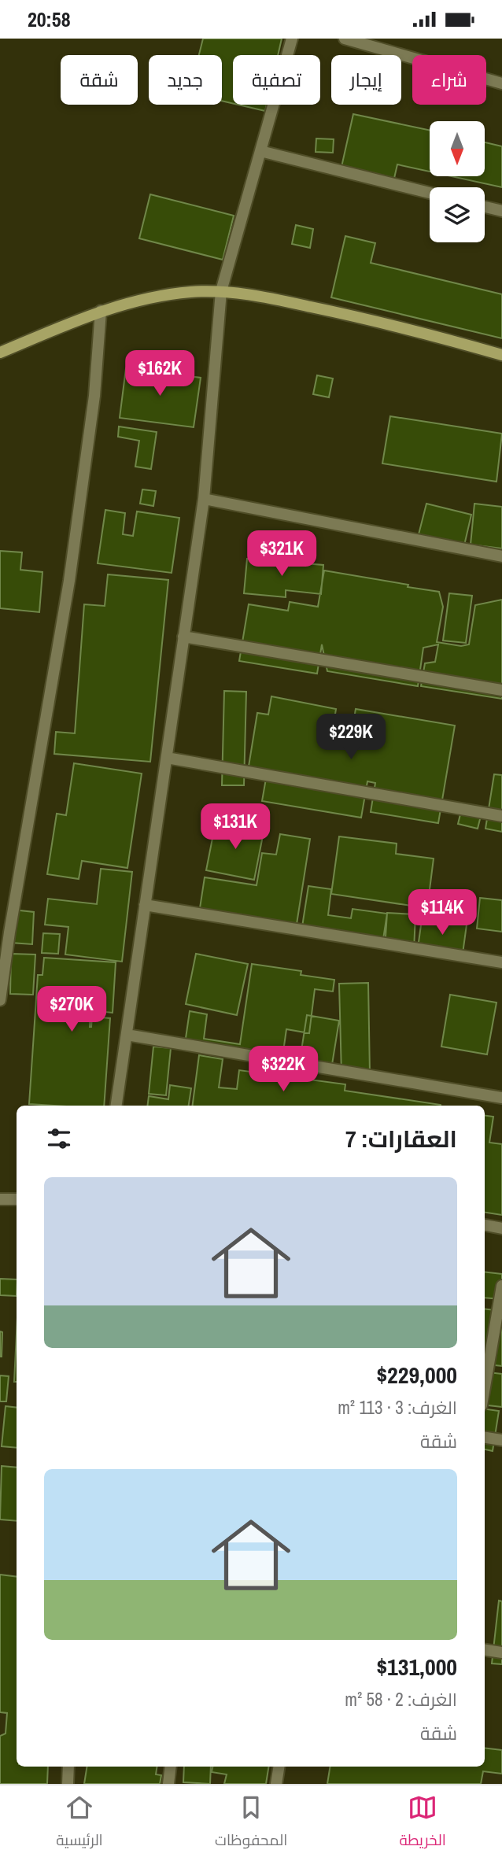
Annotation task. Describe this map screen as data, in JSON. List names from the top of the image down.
{
  "north": "bottom",
  "page": {
    "status": "20:58",
    "chip": [
      "شراء",
      "إيجار",
      "تصفية",
      "جديد",
      "شقة"
    ],
    "price": [
      "$162K",
      "$321K",
      "$229K",
      "$131K",
      "$114K",
      "$270K",
      "$322K"
    ],
    "heading": "العقارات: 7",
    "list": [
      {
        "name": "$229,000",
        "note": "الغرف: 3 · 113 m² · شقة"
      },
      {
        "name": "$131,000",
        "note": "الغرف: 2 · 58 m² · شقة"
      }
    ],
    "tabs": ["الخريطة", "المحفوظات", "الرئيسية"]
  }
}
